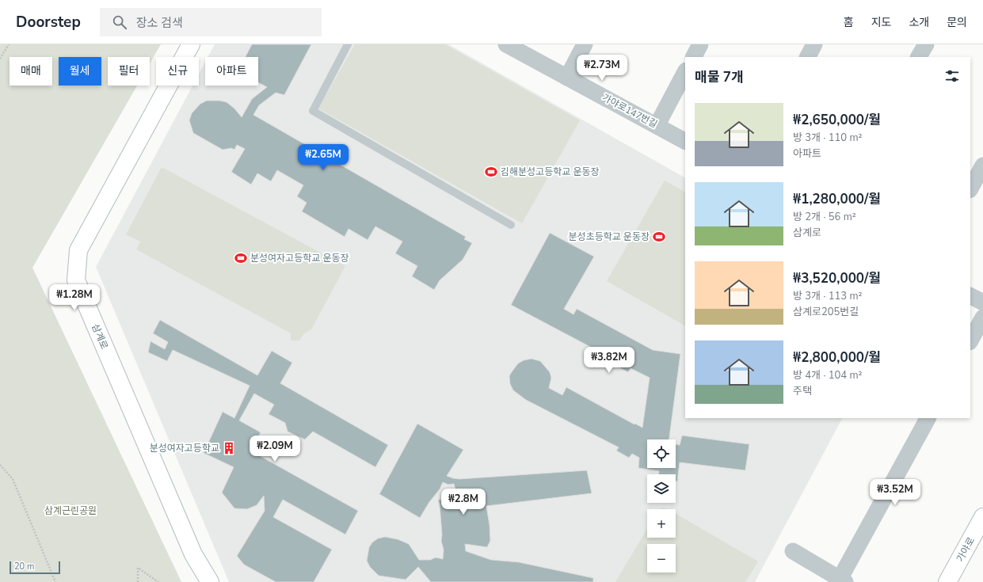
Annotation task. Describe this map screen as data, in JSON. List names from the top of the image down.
{
  "streets": {
    "street": ["가야로147번길", "삼계로", "가야로"]
  },
  "parks": ["삼계근린공원"],
  "places": {
    "sports": ["김해분성고등학교 운동장", "분성초등학교 운동장", "분성여자고등학교 운동장"],
    "building": ["분성여자고등학교"]
  },
  "scale_bar": "20 m",
  "page": {
    "header": "Doorstep",
    "search": "장소 검색",
    "nav": [
      "홈",
      "지도",
      "소개",
      "문의"
    ],
    "price": [
      "₩2.73M",
      "₩2.65M",
      "₩1.28M",
      "₩3.82M",
      "₩2.09M",
      "₩3.52M",
      "₩2.8M"
    ],
    "chip": [
      "매매",
      "월세",
      "필터",
      "신규",
      "아파트"
    ],
    "heading": "매물 7개",
    "list": [
      {
        "name": "₩2,650,000/월",
        "note": "방 3개 · 110 m² · 아파트"
      },
      {
        "name": "₩1,280,000/월",
        "note": "방 2개 · 56 m² · 삼계로"
      },
      {
        "name": "₩3,520,000/월",
        "note": "방 3개 · 113 m² · 삼계로205번길"
      },
      {
        "name": "₩2,800,000/월",
        "note": "방 4개 · 104 m² · 주택"
      }
    ],
    "map_buttons": ["+", "−"],
    "scale": "20 m"
  }
}
